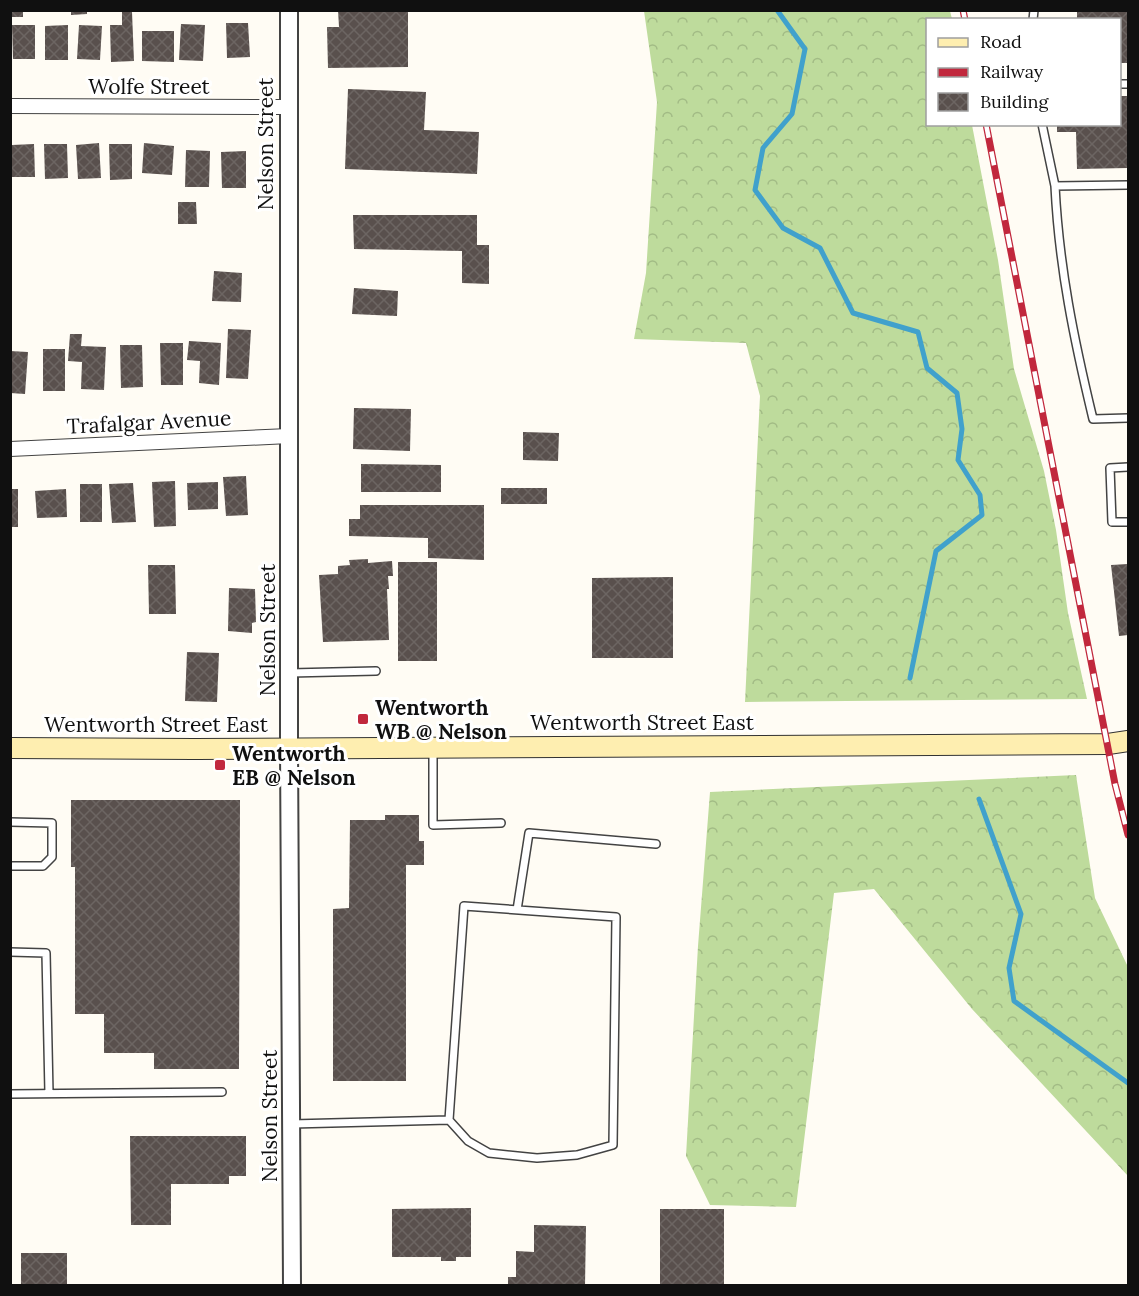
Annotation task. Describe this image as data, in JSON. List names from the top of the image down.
{
  "streets": {
    "main road": ["Wentworth Street East"],
    "street": ["Wolfe Street", "Nelson Street", "Trafalgar Avenue"]
  },
  "crossings": [
    ["Wolfe Street", "Nelson Street"],
    ["Nelson Street", "Trafalgar Avenue"],
    ["Nelson Street", "Wentworth Street East"]
  ],
  "places": {
    "transit": ["Wentworth WB @ Nelson", "Wentworth EB @ Nelson"]
  },
  "legend": ["Road", "Railway", "Building"]
}
